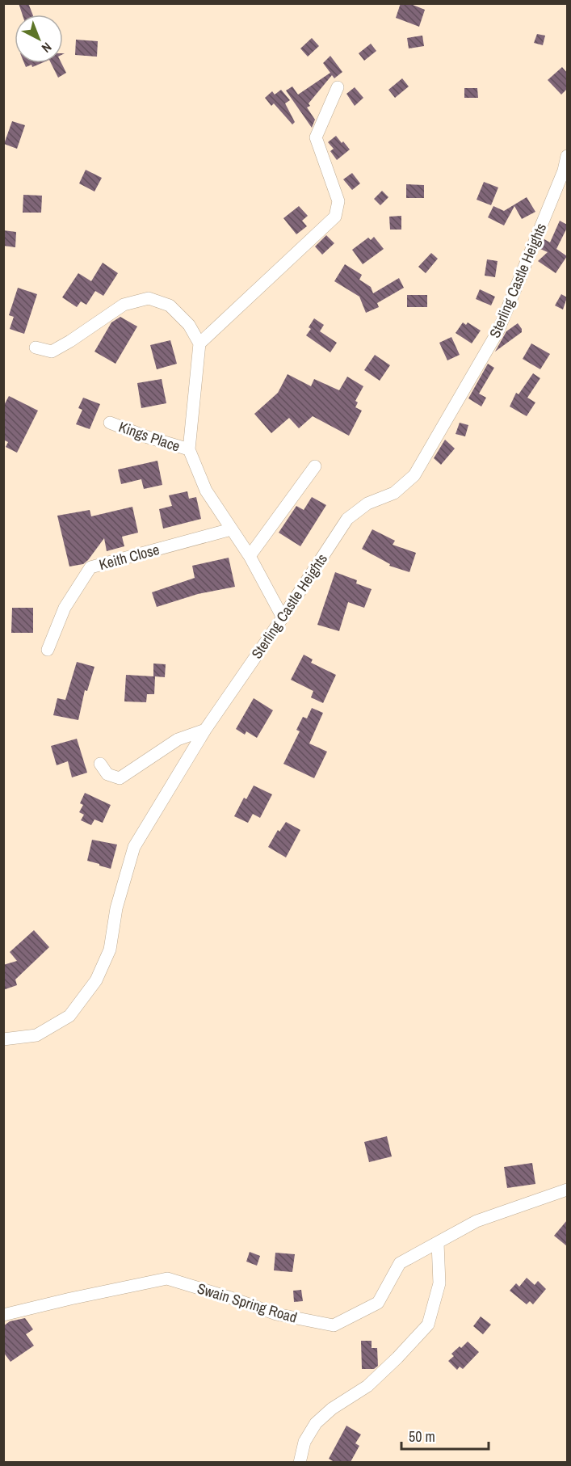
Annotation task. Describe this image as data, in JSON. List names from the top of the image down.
{
  "streets": {
    "street": [
      "Sterling Castle Heights",
      "Kings Place",
      "Keith Close",
      "Swain Spring Road"
    ]
  },
  "scale_bar": "50 m",
  "north": "bottom right"
}
